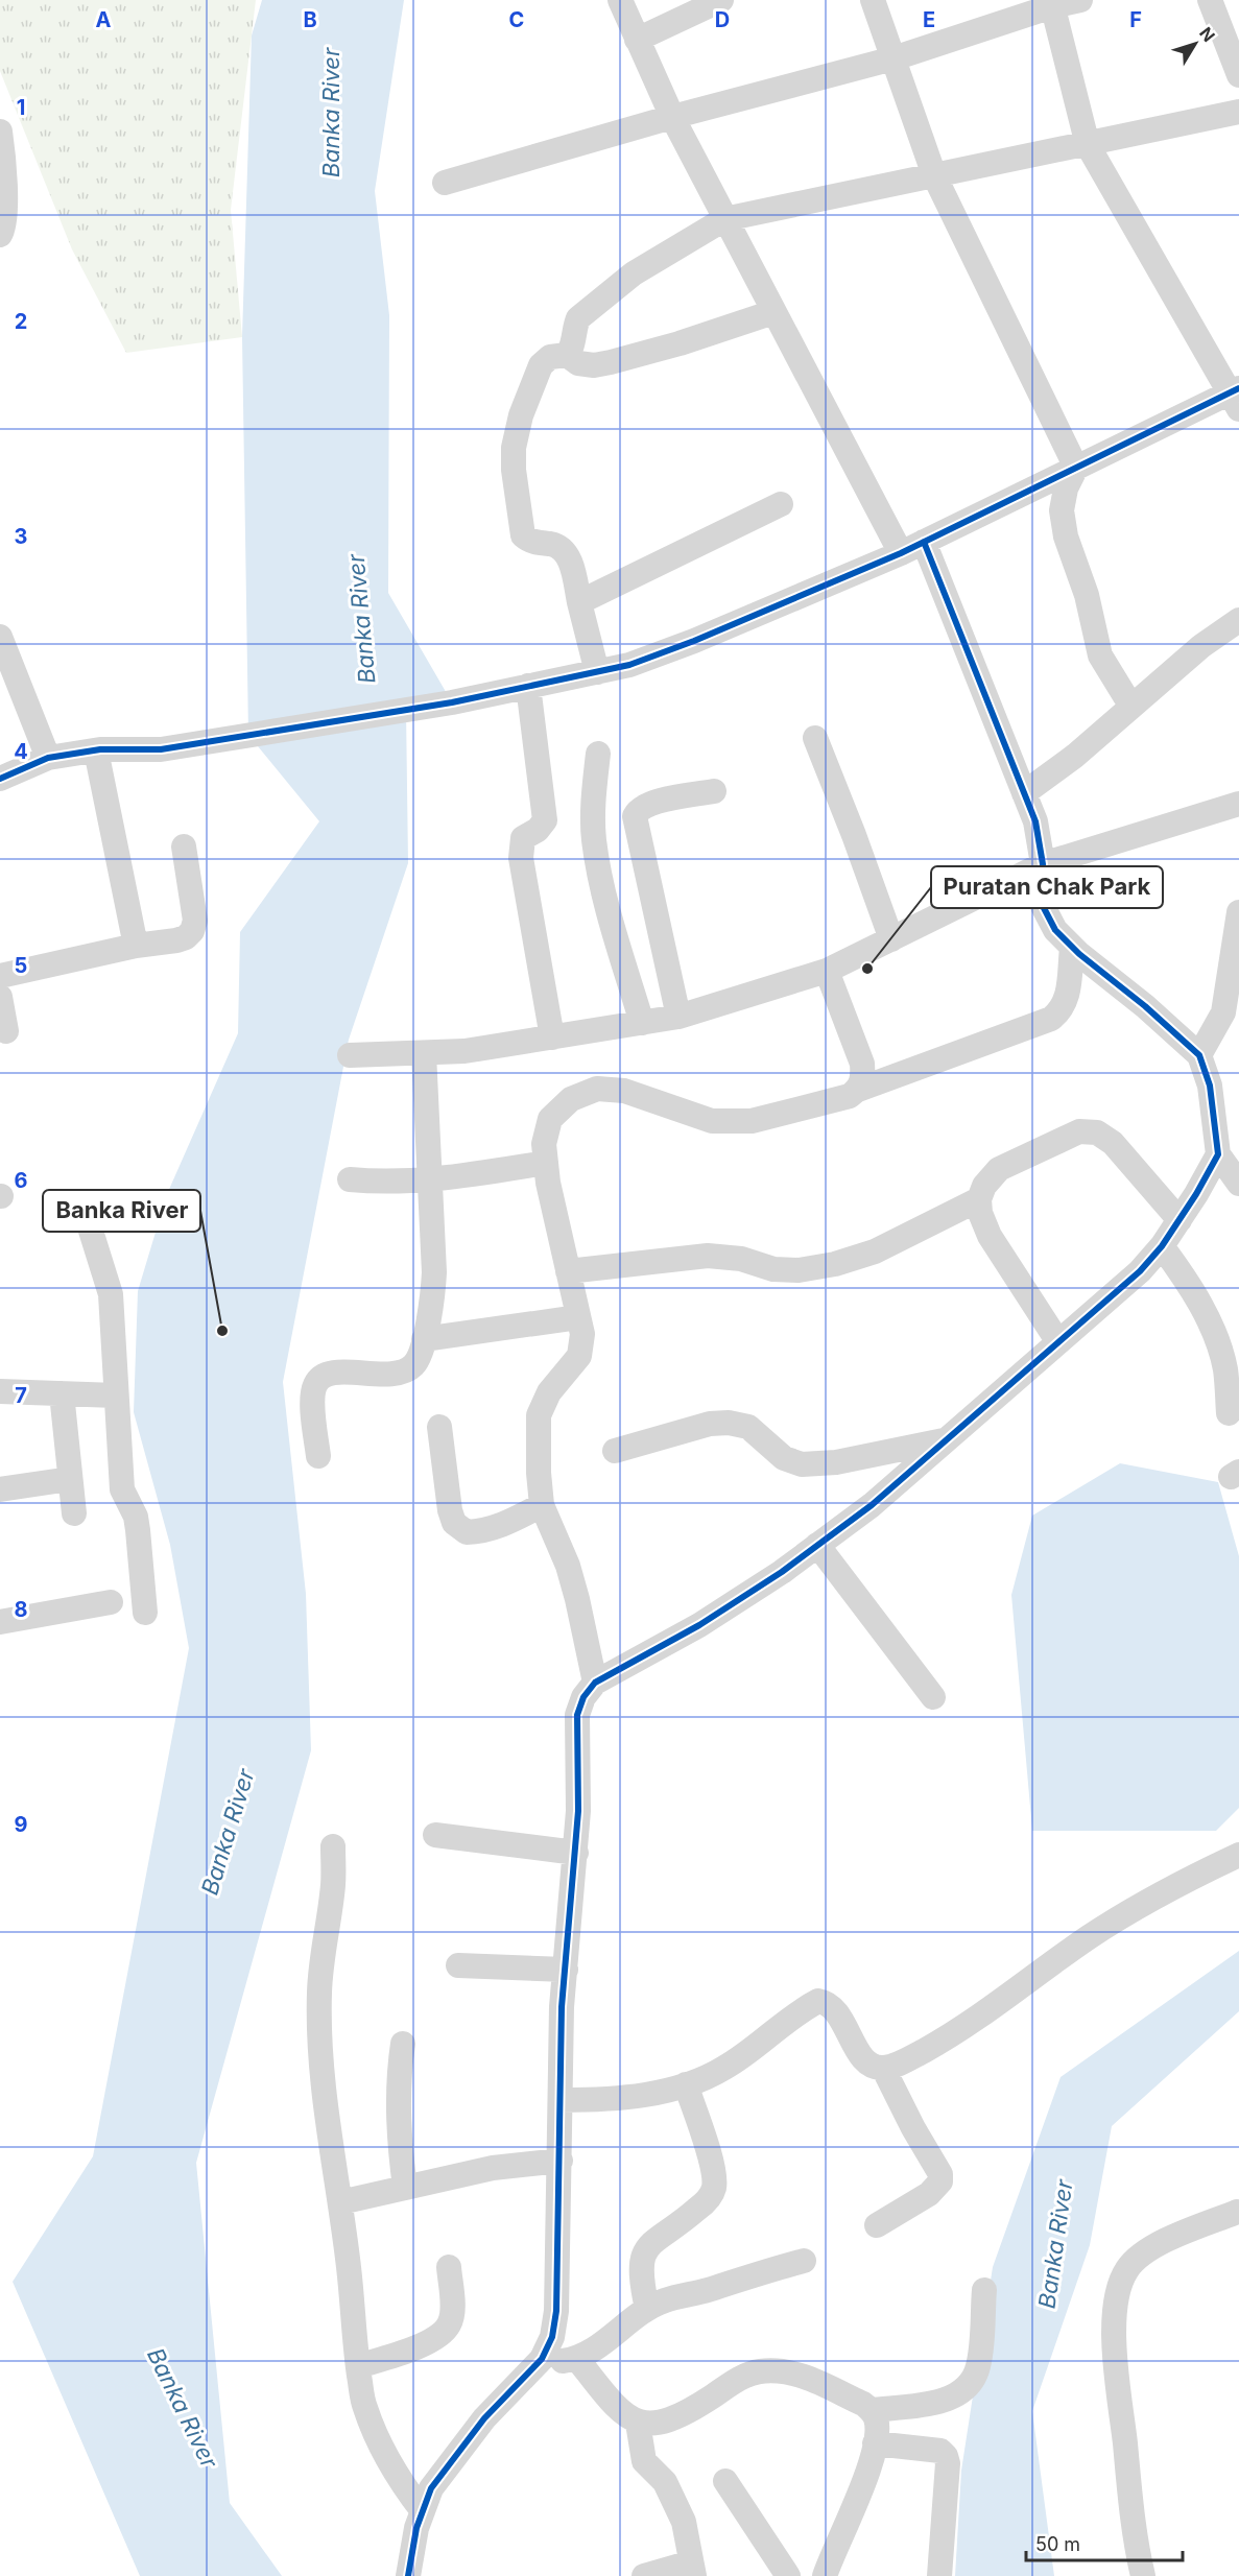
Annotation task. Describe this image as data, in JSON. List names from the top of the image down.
{
  "water": ["Banka River"],
  "places": ["Puratan Chak Park", "Banka River"],
  "scale_bar": "50 m",
  "north": "top right",
  "grid": {
    "columns": [
      "A",
      "B",
      "C",
      "D",
      "E",
      "F"
    ],
    "rows": [
      "1",
      "2",
      "3",
      "4",
      "5",
      "6",
      "7",
      "8",
      "9"
    ]
  }
}
